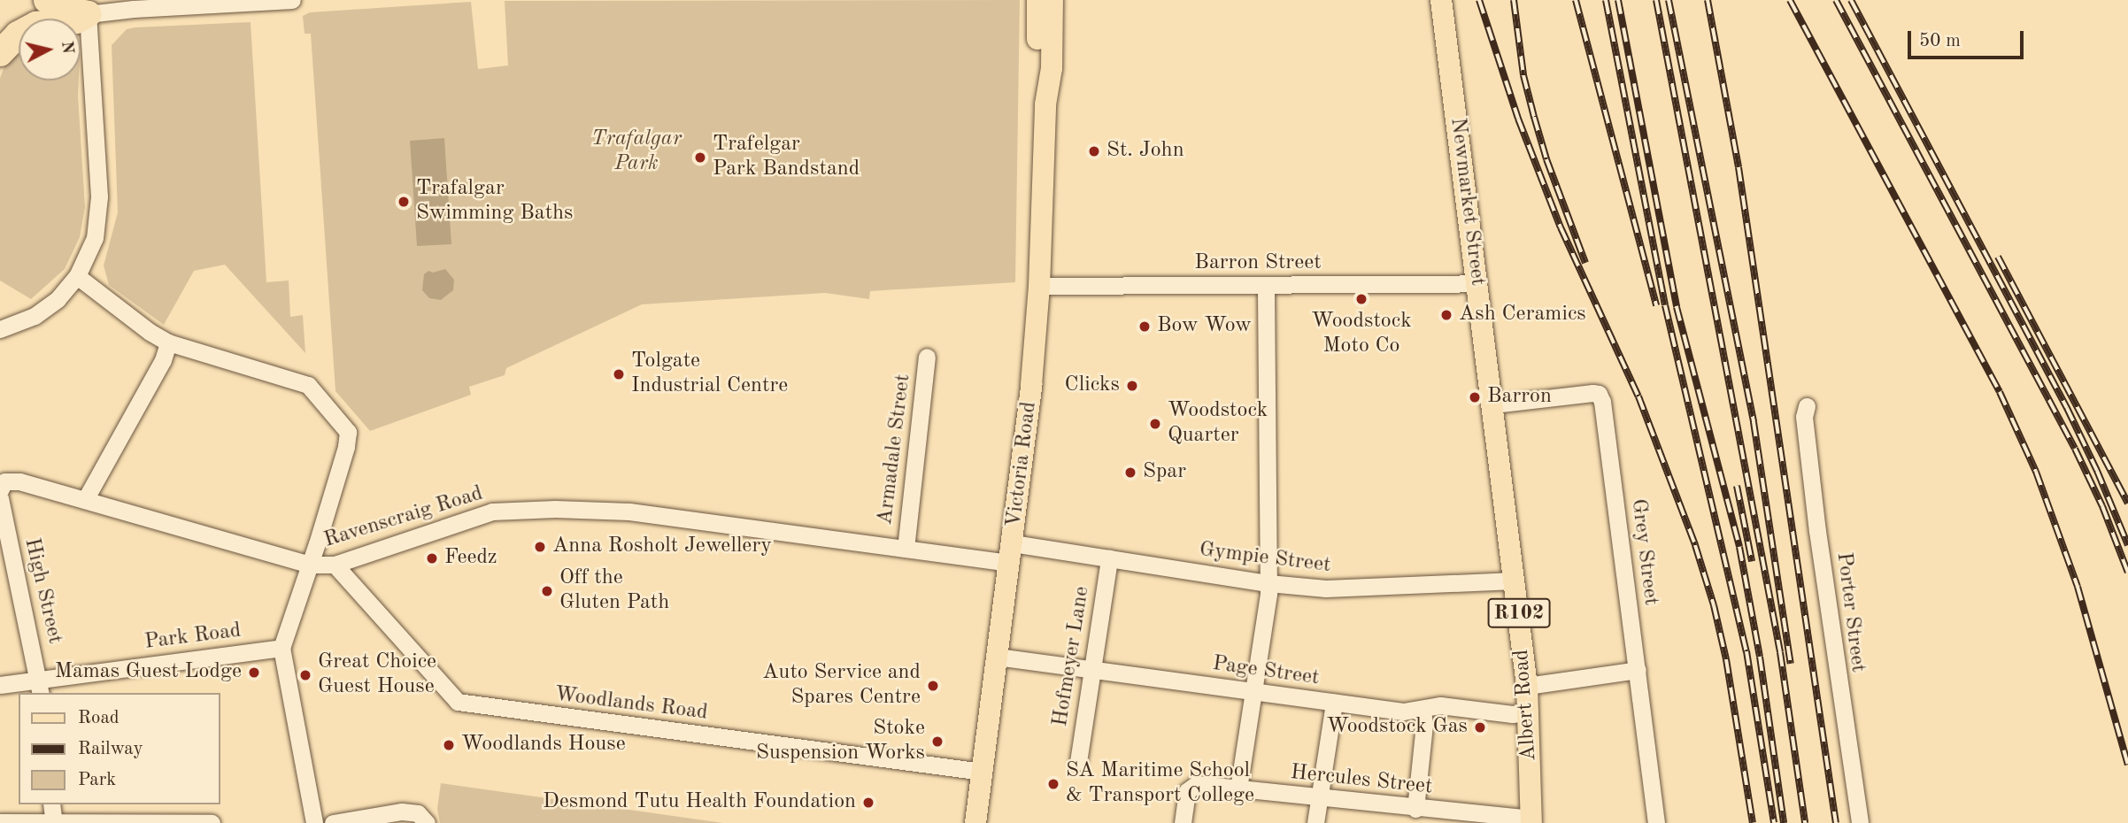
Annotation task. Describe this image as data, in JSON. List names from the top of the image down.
{
  "streets": {
    "main road": [
      "Newmarket Street",
      "Victoria Road",
      "R102",
      "Albert Road"
    ],
    "street": [
      "Barron Street",
      "Armadale Street",
      "Ravenscraig Road",
      "Grey Street",
      "Gympie Street",
      "High Street",
      "Porter Street",
      "Park Road",
      "Hofmeyer Lane",
      "Page Street",
      "Woodlands Road",
      "Hercules Street"
    ]
  },
  "crossings": [
    ["Newmarket Street", "Barron Street"],
    ["Newmarket Street", "Grey Street"],
    ["Newmarket Street", "Albert Road"],
    ["Barron Street", "Victoria Road"],
    ["Armadale Street", "Ravenscraig Road"],
    ["Victoria Road", "Ravenscraig Road"],
    ["Victoria Road", "Gympie Street"],
    ["Victoria Road", "Page Street"],
    ["Victoria Road", "Woodlands Road"],
    ["Ravenscraig Road", "Gympie Street"],
    ["Ravenscraig Road", "High Street"],
    ["Ravenscraig Road", "Woodlands Road"],
    ["Grey Street", "Albert Road"],
    ["Gympie Street", "Hofmeyer Lane"],
    ["Gympie Street", "Albert Road"],
    ["High Street", "Park Road"],
    ["Hofmeyer Lane", "Page Street"],
    ["Page Street", "Albert Road"],
    ["Albert Road", "Hercules Street"]
  ],
  "parks": ["Trafalgar Park"],
  "places": [
    "St. John",
    "Trafelgar Park Bandstand",
    "Trafalgar Swimming Baths",
    "Woodstock Moto Co",
    "Ash Ceramics",
    "Bow Wow",
    "Tolgate Industrial Centre",
    "Clicks",
    "Barron",
    "Woodstock Quarter",
    "Spar",
    "Anna Rosholt Jewellery",
    "Feedz",
    "Off the Gluten Path",
    "Mamas Guest Lodge",
    "Great Choice Guest House",
    "Auto Service and Spares Centre",
    "Woodstock Gas",
    "Stoke Suspension Works",
    "Woodlands House",
    "SA Maritime School & Transport College",
    "Desmond Tutu Health Foundation"
  ],
  "legend": ["Road", "Railway", "Park"],
  "scale_bar": "50 m",
  "north": "right"
}
